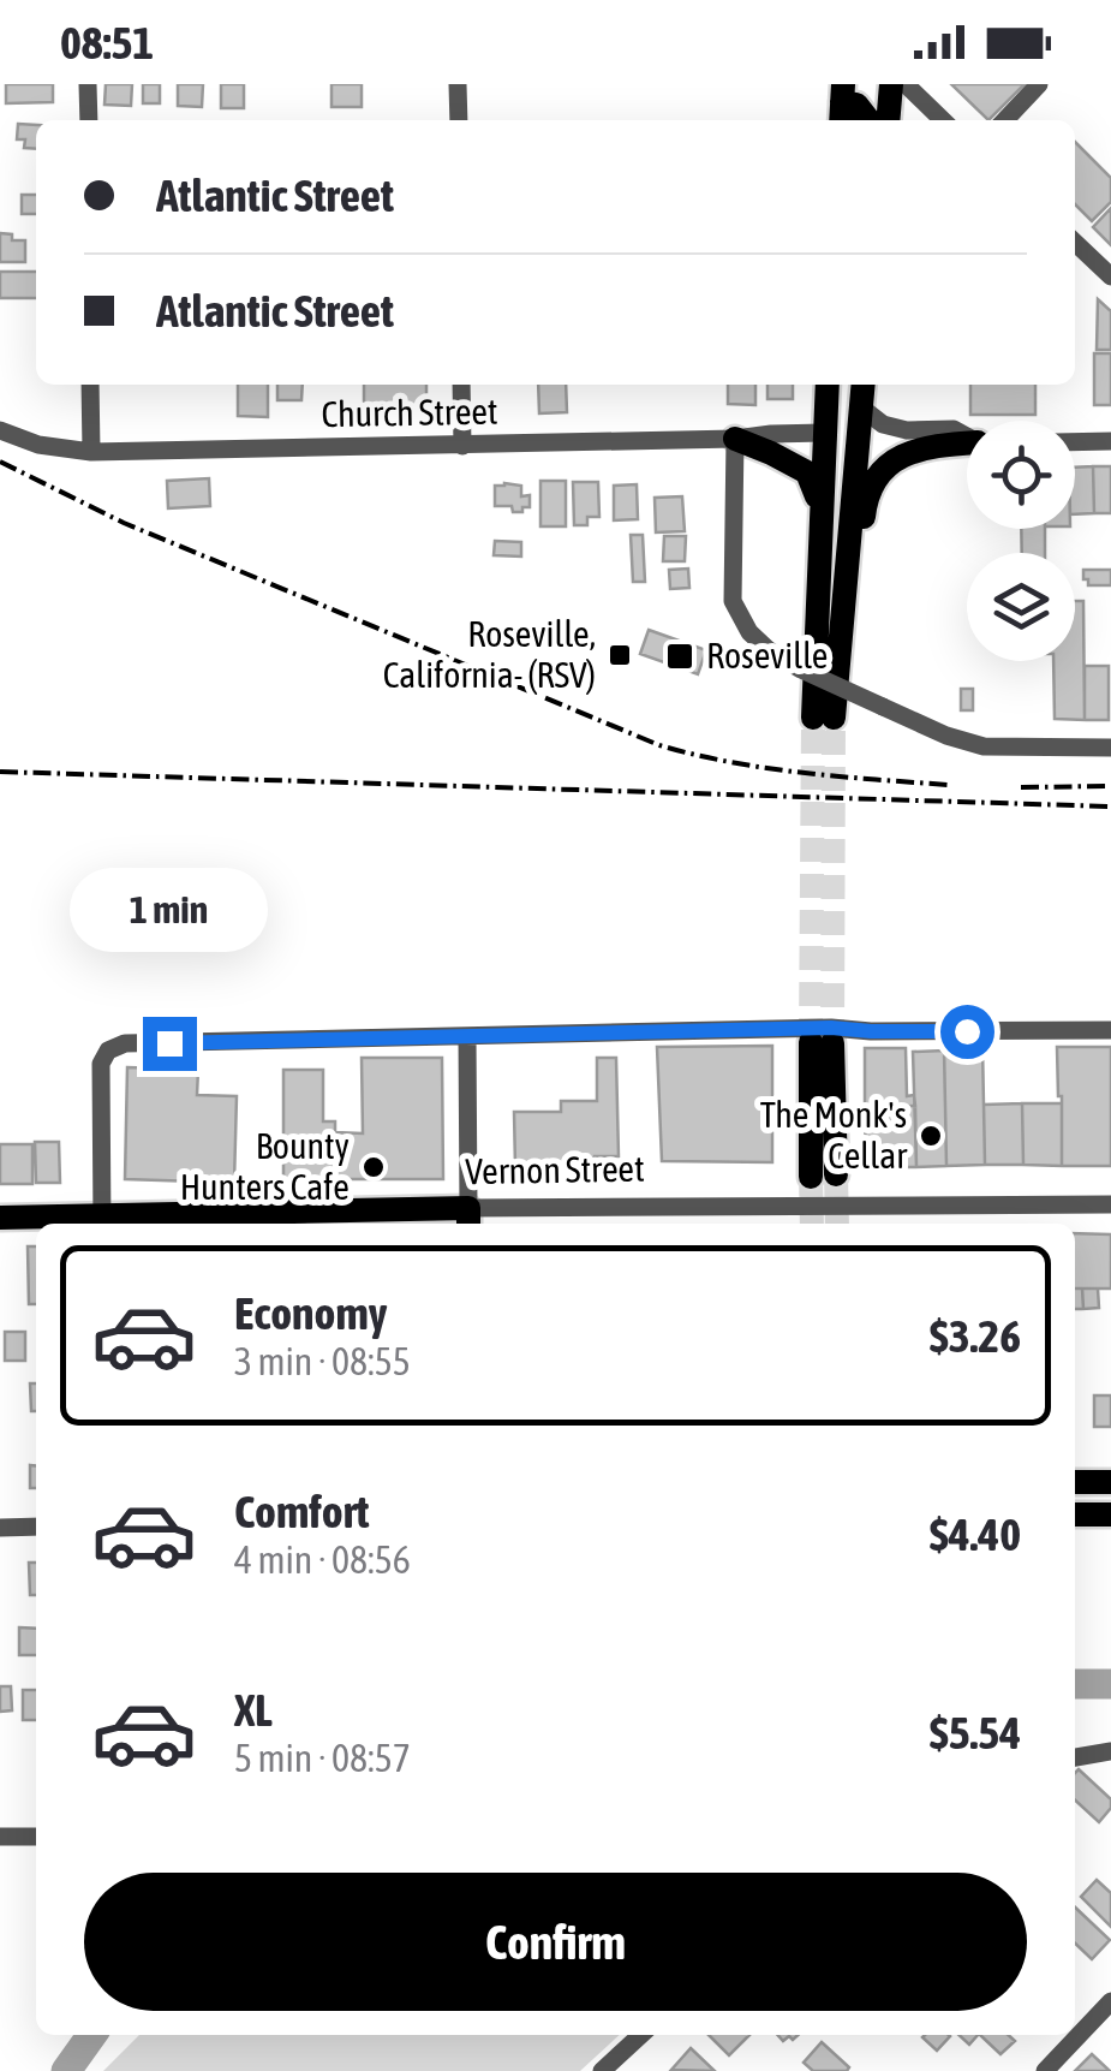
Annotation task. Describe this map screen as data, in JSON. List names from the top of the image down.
{
  "streets": {
    "main road": ["Vernon Street"],
    "street": ["Church Street"]
  },
  "places": {
    "transit": ["Roseville, California- (RSV)", "Roseville"],
    "other": ["The Monk's Cellar", "Bounty Hunters Cafe"]
  },
  "page": {
    "status": "08:51",
    "banner": ["Atlantic Street", "Atlantic Street"],
    "bubble": "1 min",
    "list": [
      {
        "name": "Economy",
        "note": "3 min · 08:55",
        "value": "$3.26"
      },
      {
        "name": "Comfort",
        "note": "4 min · 08:56",
        "value": "$4.40"
      },
      {
        "name": "XL",
        "note": "5 min · 08:57",
        "value": "$5.54"
      }
    ],
    "buttons": "Confirm"
  }
}
